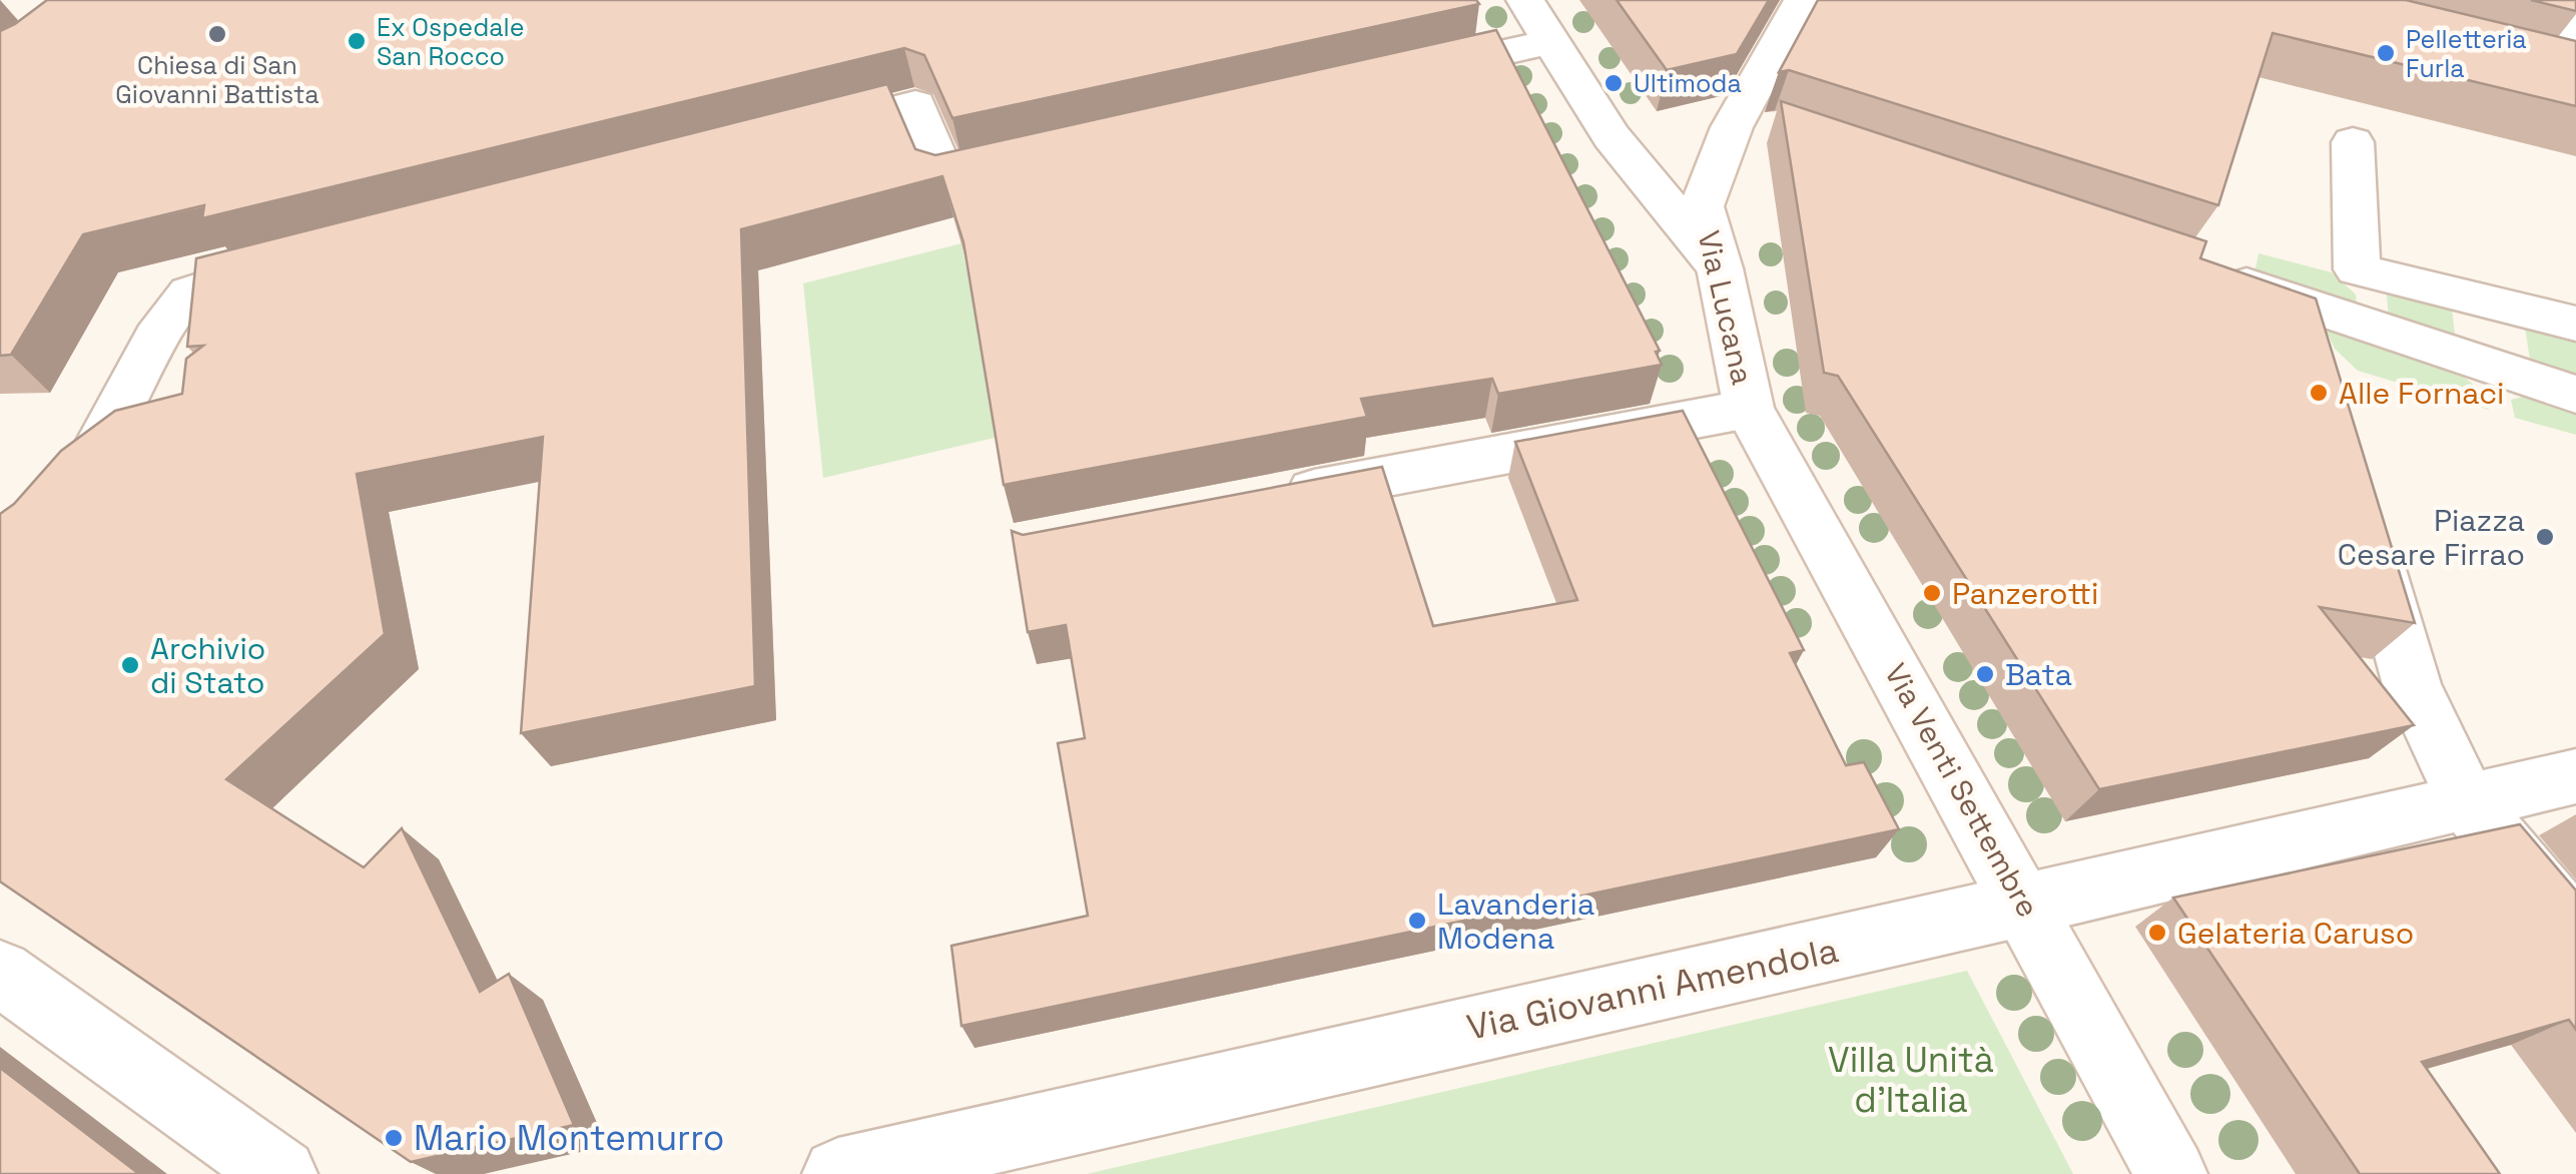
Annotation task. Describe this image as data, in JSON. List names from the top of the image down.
{
  "streets": {
    "street": ["Via Lucana", "Via Venti Settembre", "Via Giovanni Amendola"]
  },
  "crossings": [
    ["Via Lucana", "Via Venti Settembre"],
    ["Via Venti Settembre", "Via Giovanni Amendola"]
  ],
  "parks": ["Villa Unità d’Italia"],
  "places": [
    "Chiesa di San Giovanni Battista",
    "Ex Ospedale San Rocco",
    "Pelletteria Furla",
    "Ultimoda",
    "Alle Fornaci",
    "Piazza Cesare Firrao",
    "Panzerotti",
    "Archivio di Stato",
    "Bata",
    "Lavanderia Modena",
    "Gelateria Caruso",
    "Mario Montemurro"
  ]
}
